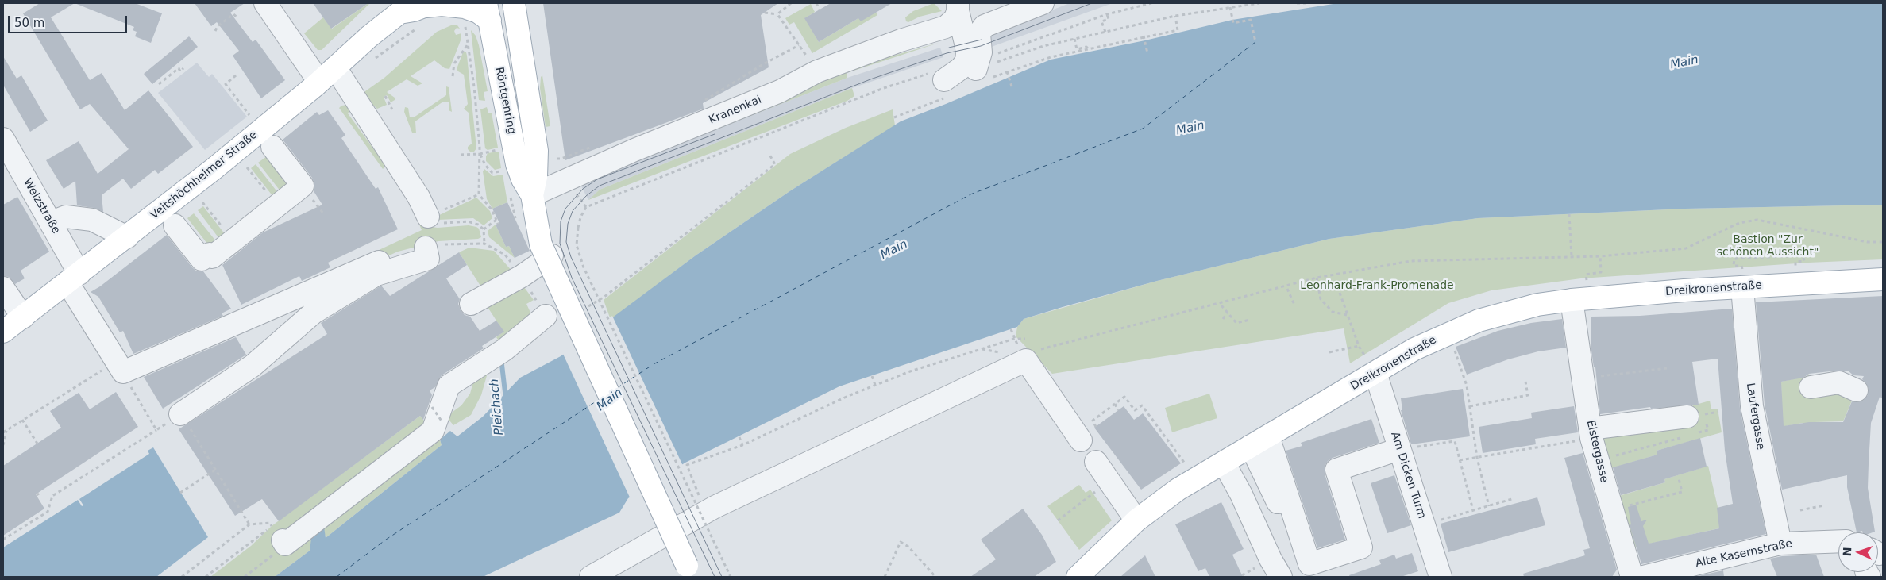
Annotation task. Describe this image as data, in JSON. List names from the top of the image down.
{
  "streets": {
    "main road": ["Röntgenring", "Veitshöchheimer Straße", "Dreikronenstraße"],
    "street": [
      "Kranenkai",
      "Welzstraße",
      "Laufergasse",
      "Elstergasse",
      "Am Dicken Turm",
      "Alte Kasernstraße"
    ]
  },
  "crossings": [
    ["Röntgenring", "Kranenkai"],
    ["Röntgenring", "Veitshöchheimer Straße"],
    ["Veitshöchheimer Straße", "Welzstraße"],
    ["Dreikronenstraße", "Laufergasse"],
    ["Dreikronenstraße", "Elstergasse"],
    ["Dreikronenstraße", "Am Dicken Turm"],
    ["Laufergasse", "Alte Kasernstraße"]
  ],
  "water": ["Main", "Pleichach"],
  "parks": ["Bastion \"Zur schönen Aussicht\"", "Leonhard-Frank-Promenade"],
  "scale_bar": "50 m",
  "north": "left"
}
